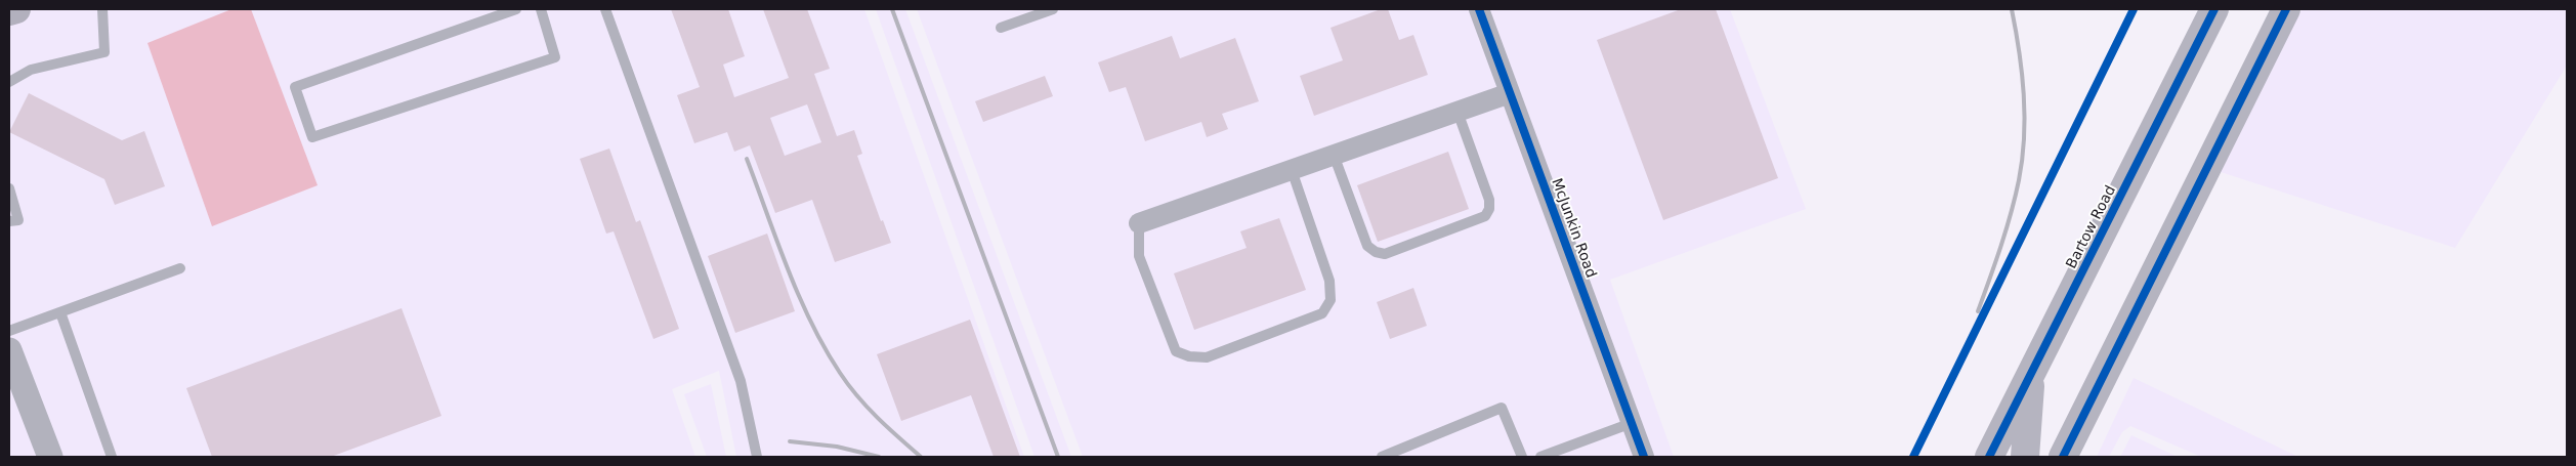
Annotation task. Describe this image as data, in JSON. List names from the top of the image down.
{
  "streets": {
    "main road": ["Bartow Road"],
    "street": ["McJunkin Road"]
  }
}
